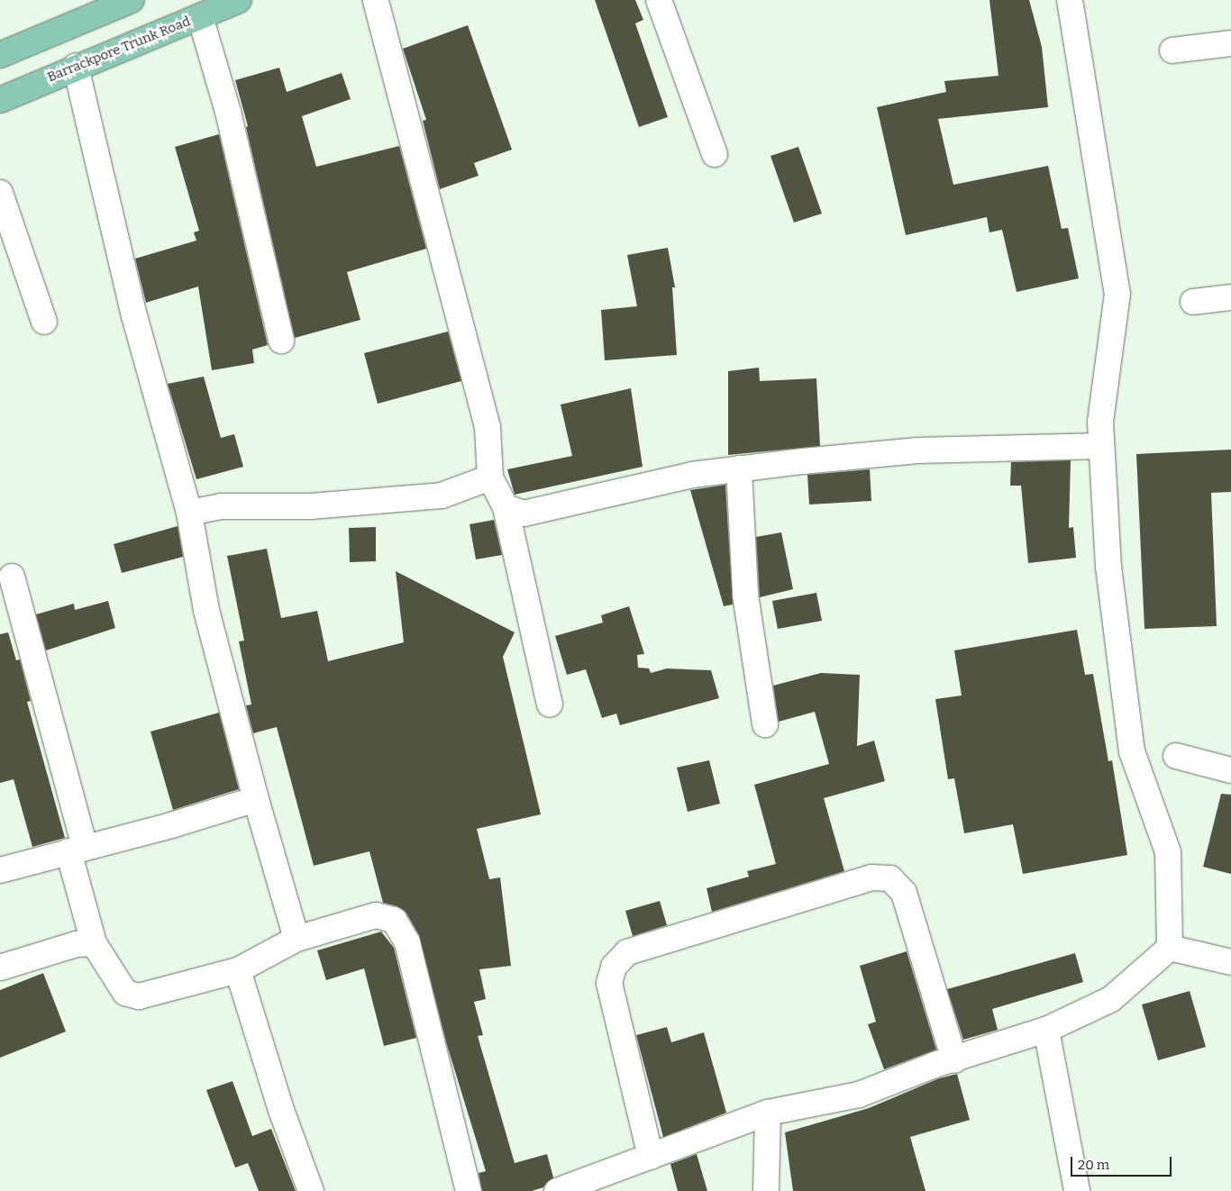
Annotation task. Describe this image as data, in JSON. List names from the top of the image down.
{
  "streets": {
    "main road": ["Barrackpore Trunk Road"]
  },
  "scale_bar": "20 m"
}
